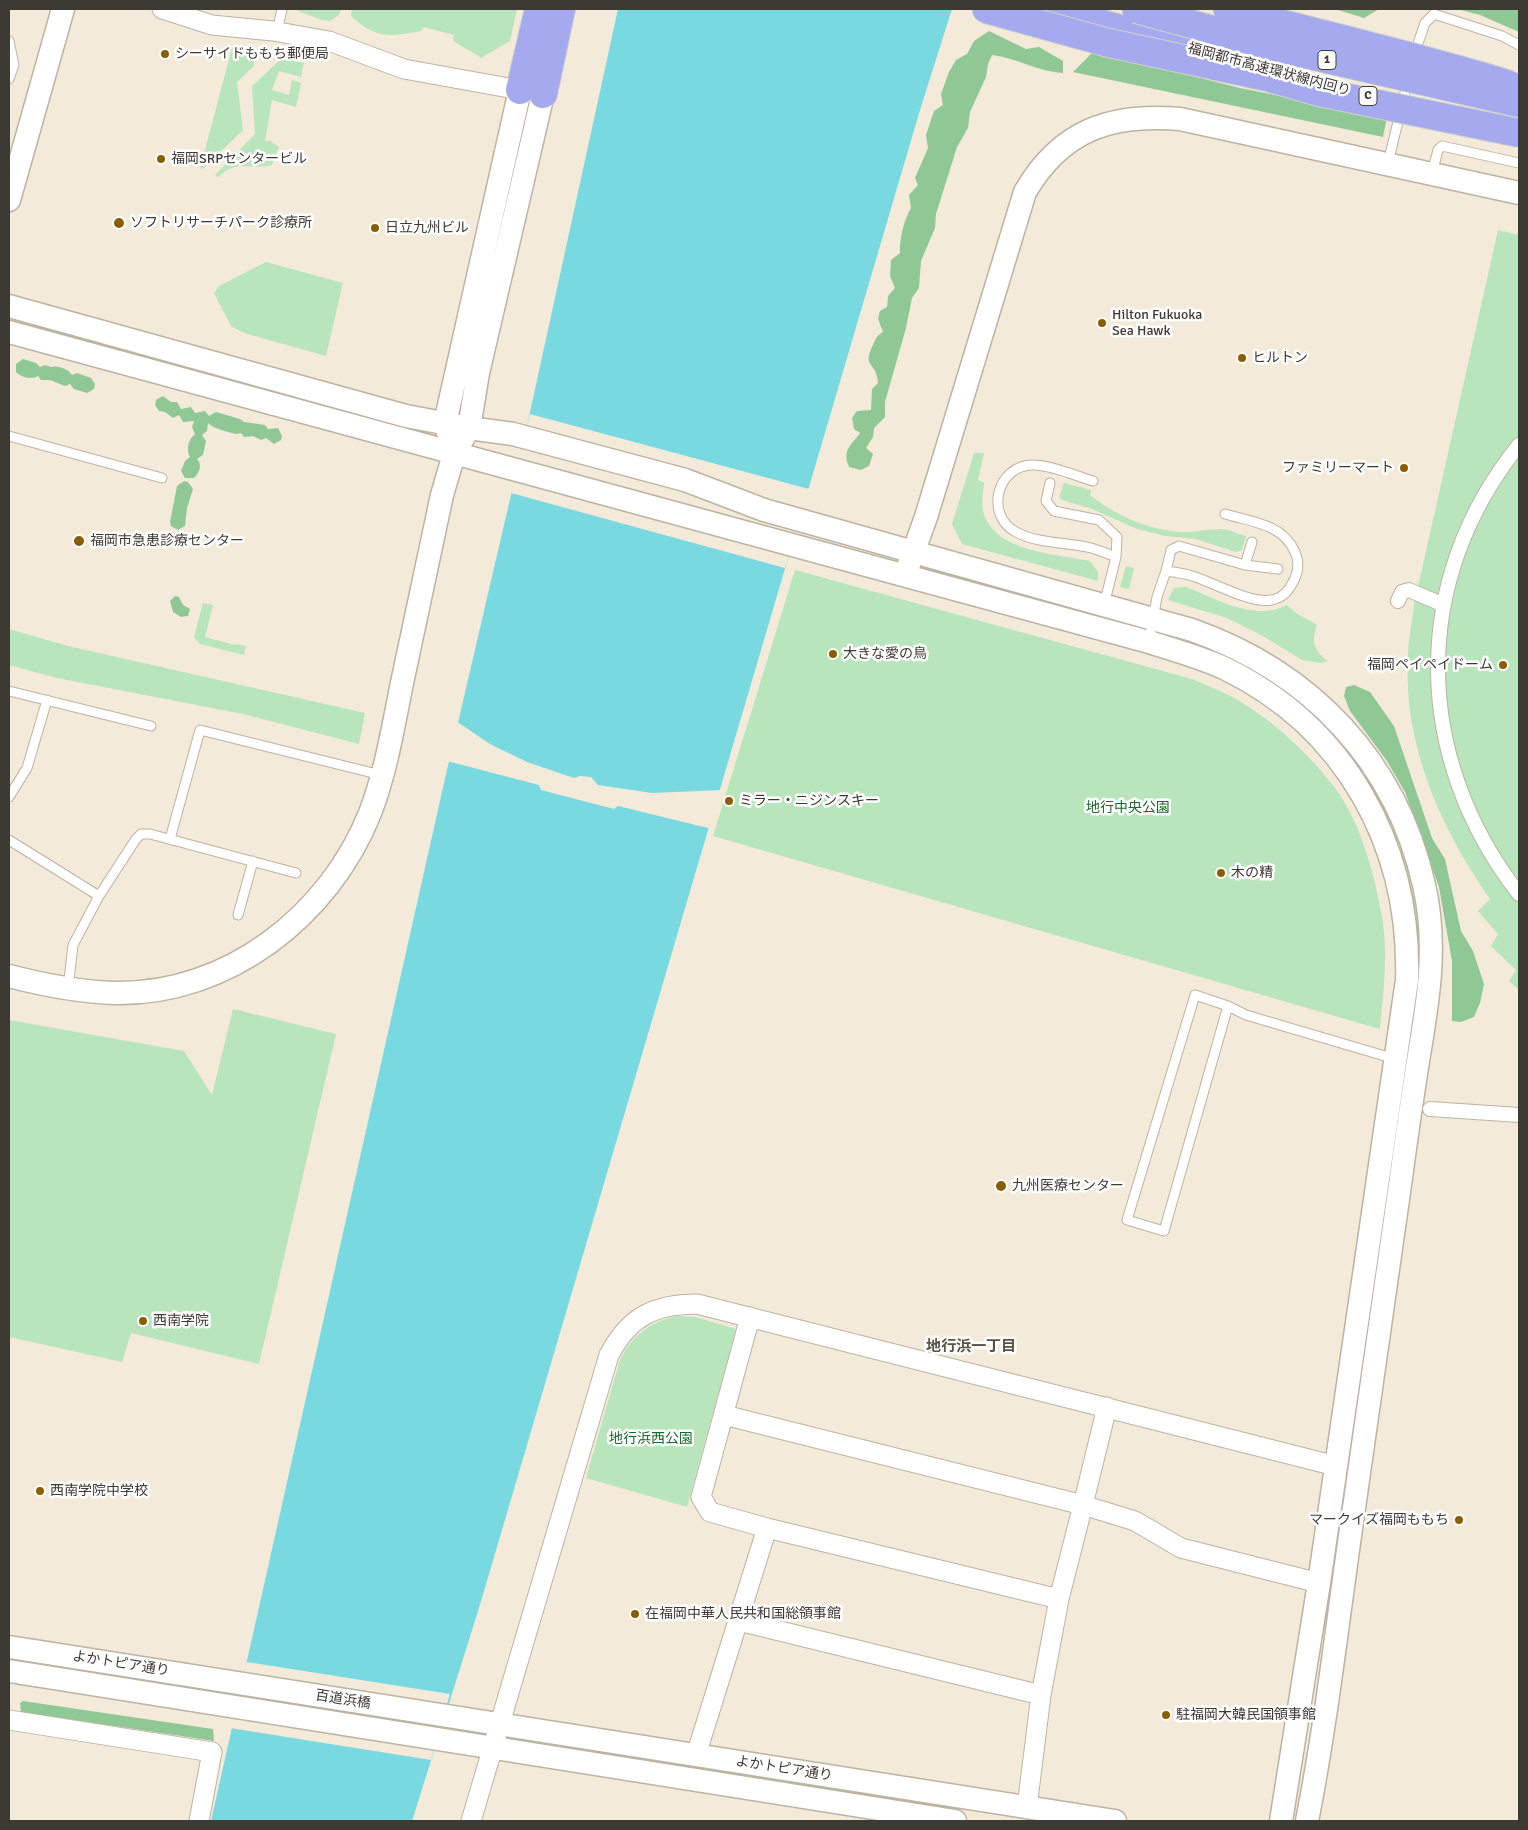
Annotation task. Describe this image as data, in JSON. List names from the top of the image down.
{
  "streets": {
    "highway": ["1", "福岡都市高速環状線内回り", "C"],
    "street": ["よかトピア通り", "百道浜橋"]
  },
  "crossings": [
    ["よかトピア通り", "百道浜橋"]
  ],
  "districts": ["地行浜一丁目"],
  "parks": ["地行中央公園", "地行浜西公園"],
  "places": [
    "シーサイドももち郵便局",
    "福岡SRPセンタービル",
    "ソフトリサーチパーク診療所",
    "日立九州ビル",
    "Hilton Fukuoka Sea Hawk",
    "ヒルトン",
    "ファミリーマート",
    "福岡市急患診療センター",
    "大きな愛の鳥",
    "福岡ペイペイドーム",
    "ミラー・ニジンスキー",
    "木の精",
    "九州医療センター",
    "西南学院",
    "西南学院中学校",
    "マークイズ福岡ももち",
    "在福岡中華人民共和国総領事館",
    "駐福岡大韓民国領事館"
  ]
}
